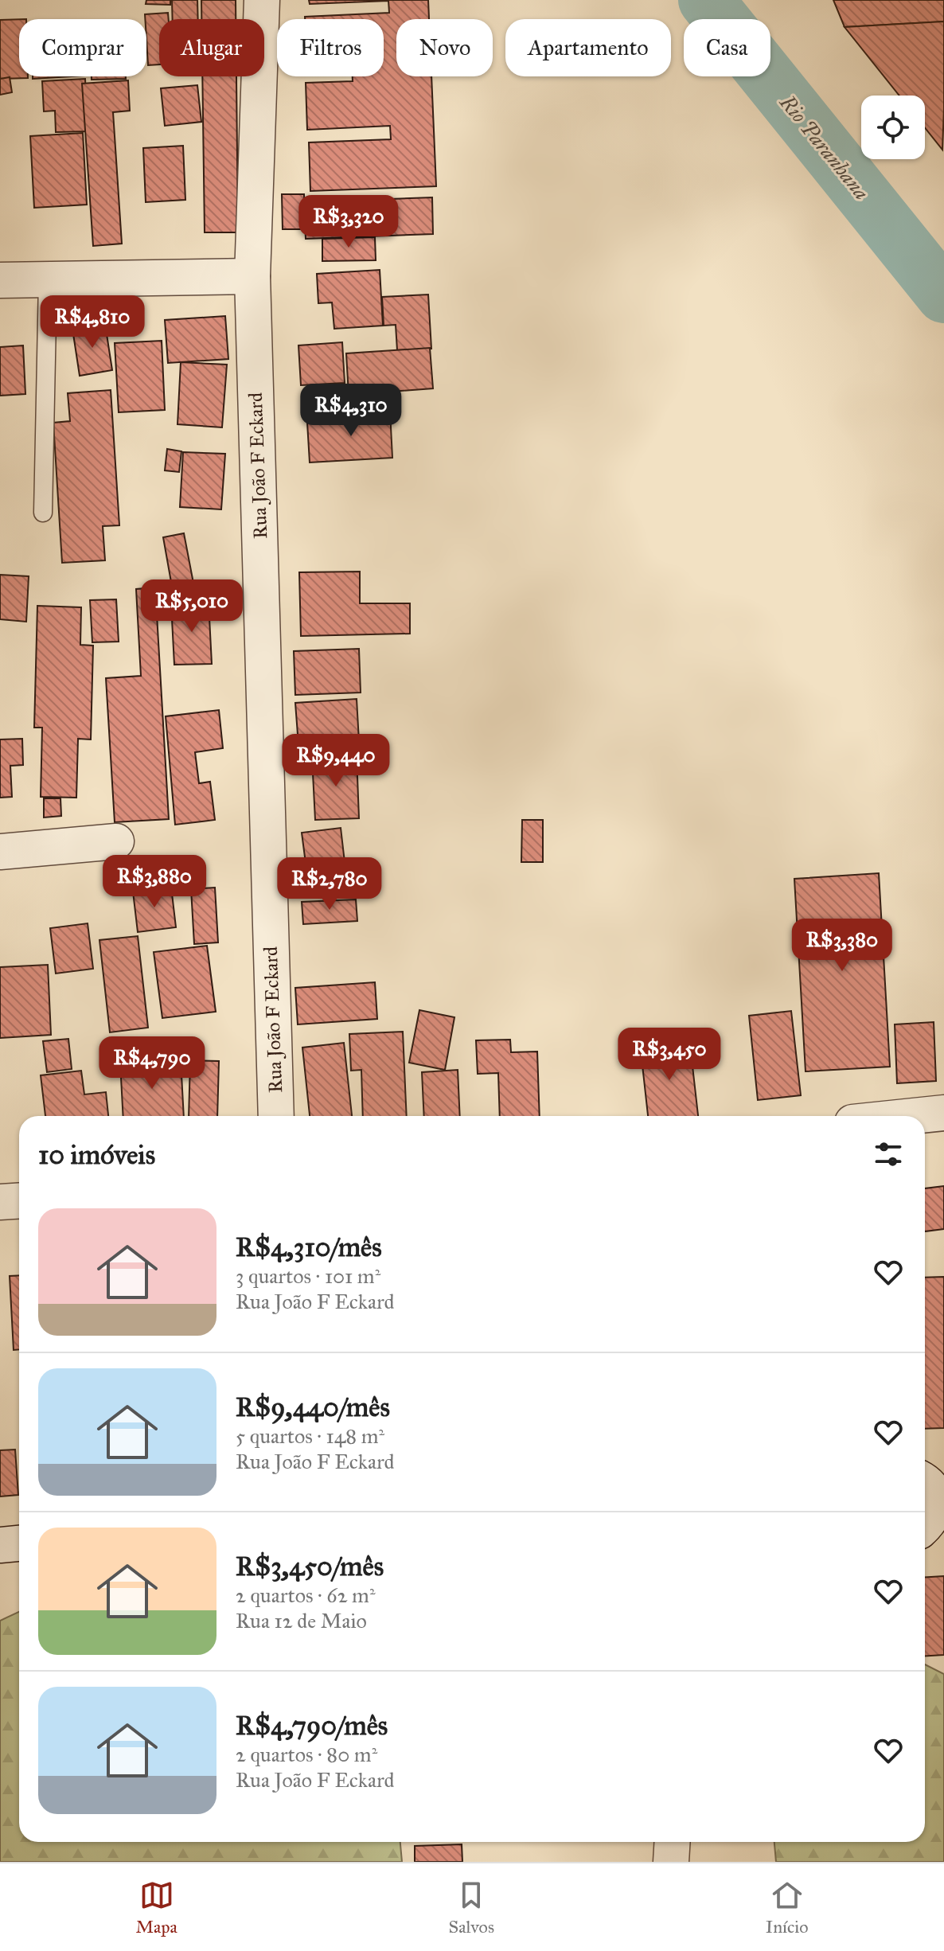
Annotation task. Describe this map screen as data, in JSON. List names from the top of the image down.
{
  "streets": {
    "street": ["Rua João F Eckard"]
  },
  "water": ["Rio Paranhana"],
  "page": {
    "chip": [
      "Comprar",
      "Alugar",
      "Filtros",
      "Novo",
      "Apartamento",
      "Casa"
    ],
    "price": [
      "R$3,320",
      "R$4,810",
      "R$4,310",
      "R$5,010",
      "R$9,440",
      "R$3,880",
      "R$2,780",
      "R$3,380",
      "R$3,450",
      "R$4,790"
    ],
    "heading": "10 imóveis",
    "list": [
      {
        "name": "R$4,310/mês",
        "note": "3 quartos · 101 m² · Rua João F Eckard"
      },
      {
        "name": "R$9,440/mês",
        "note": "5 quartos · 148 m² · Rua João F Eckard"
      },
      {
        "name": "R$3,450/mês",
        "note": "2 quartos · 62 m² · Rua 12 de Maio"
      },
      {
        "name": "R$4,790/mês",
        "note": "2 quartos · 80 m² · Rua João F Eckard"
      }
    ],
    "tabs": ["Mapa", "Salvos", "Início"]
  }
}
